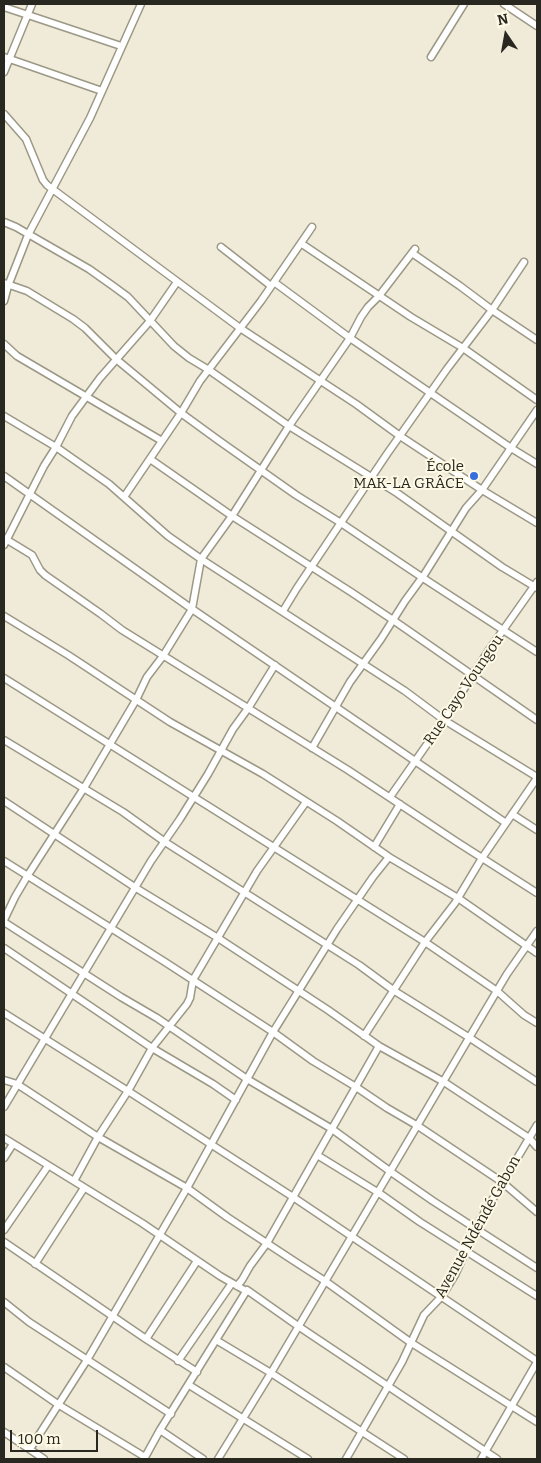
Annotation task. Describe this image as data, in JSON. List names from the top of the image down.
{
  "streets": {
    "street": ["Rue Cayo Voungou", "Avenue Ndéndé Gabon"]
  },
  "places": ["École MAK-LA GRÂCE"],
  "scale_bar": "100 m",
  "north": "top"
}
